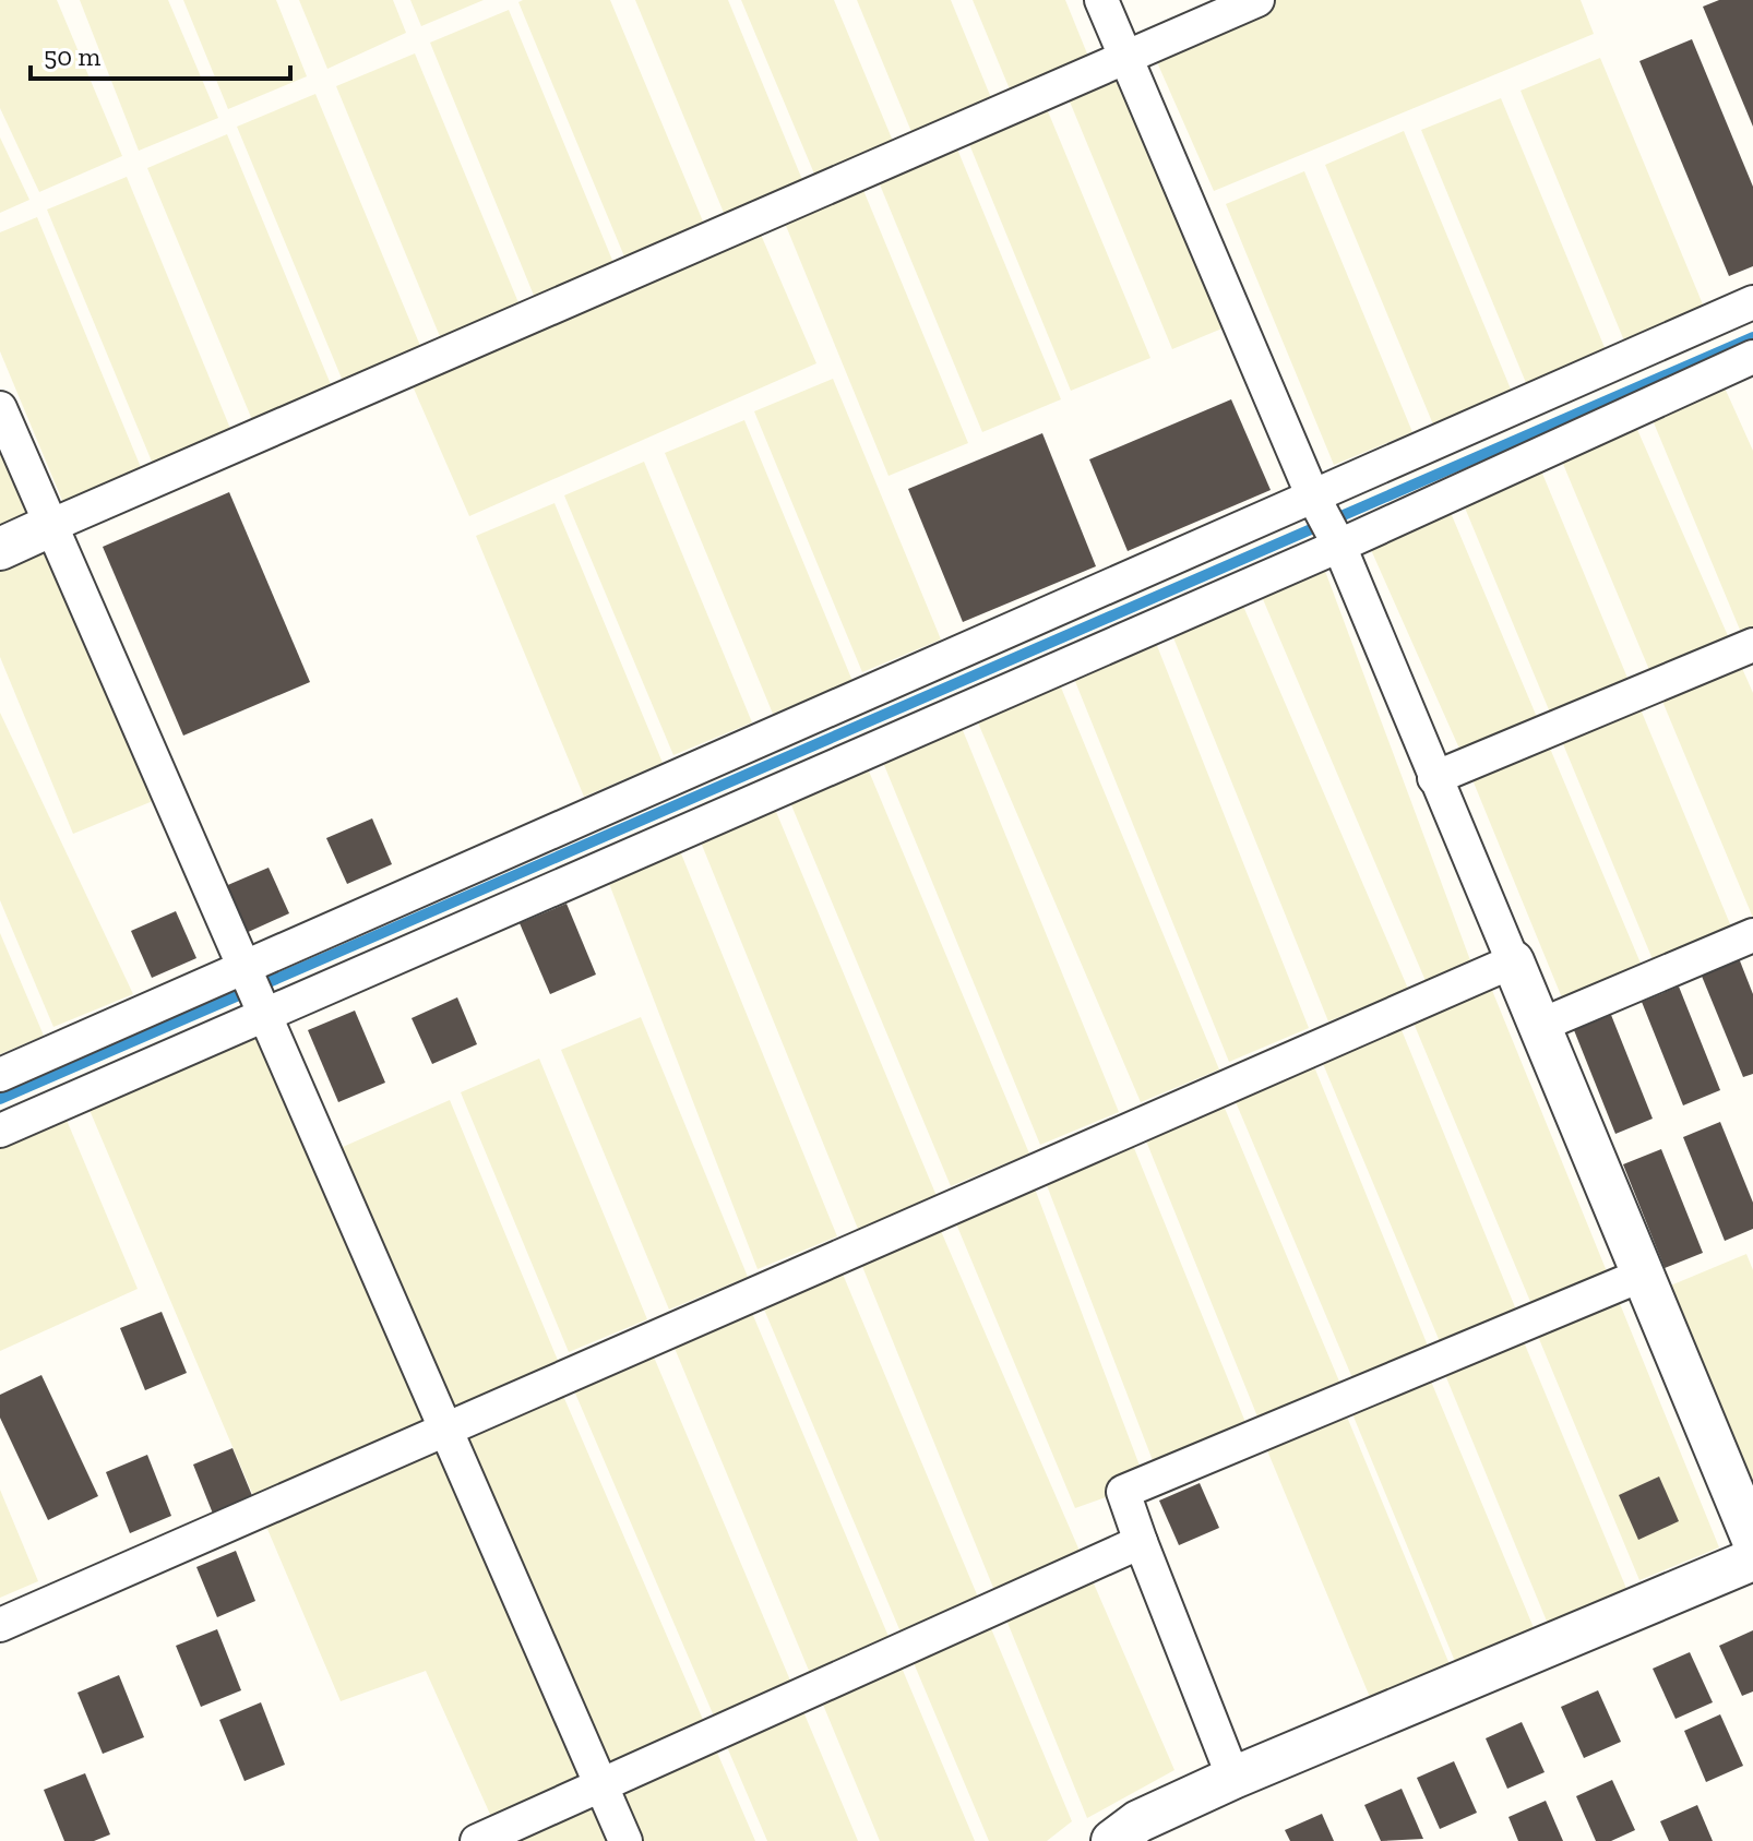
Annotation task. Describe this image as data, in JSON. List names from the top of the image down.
{
  "scale_bar": "50 m"
}
